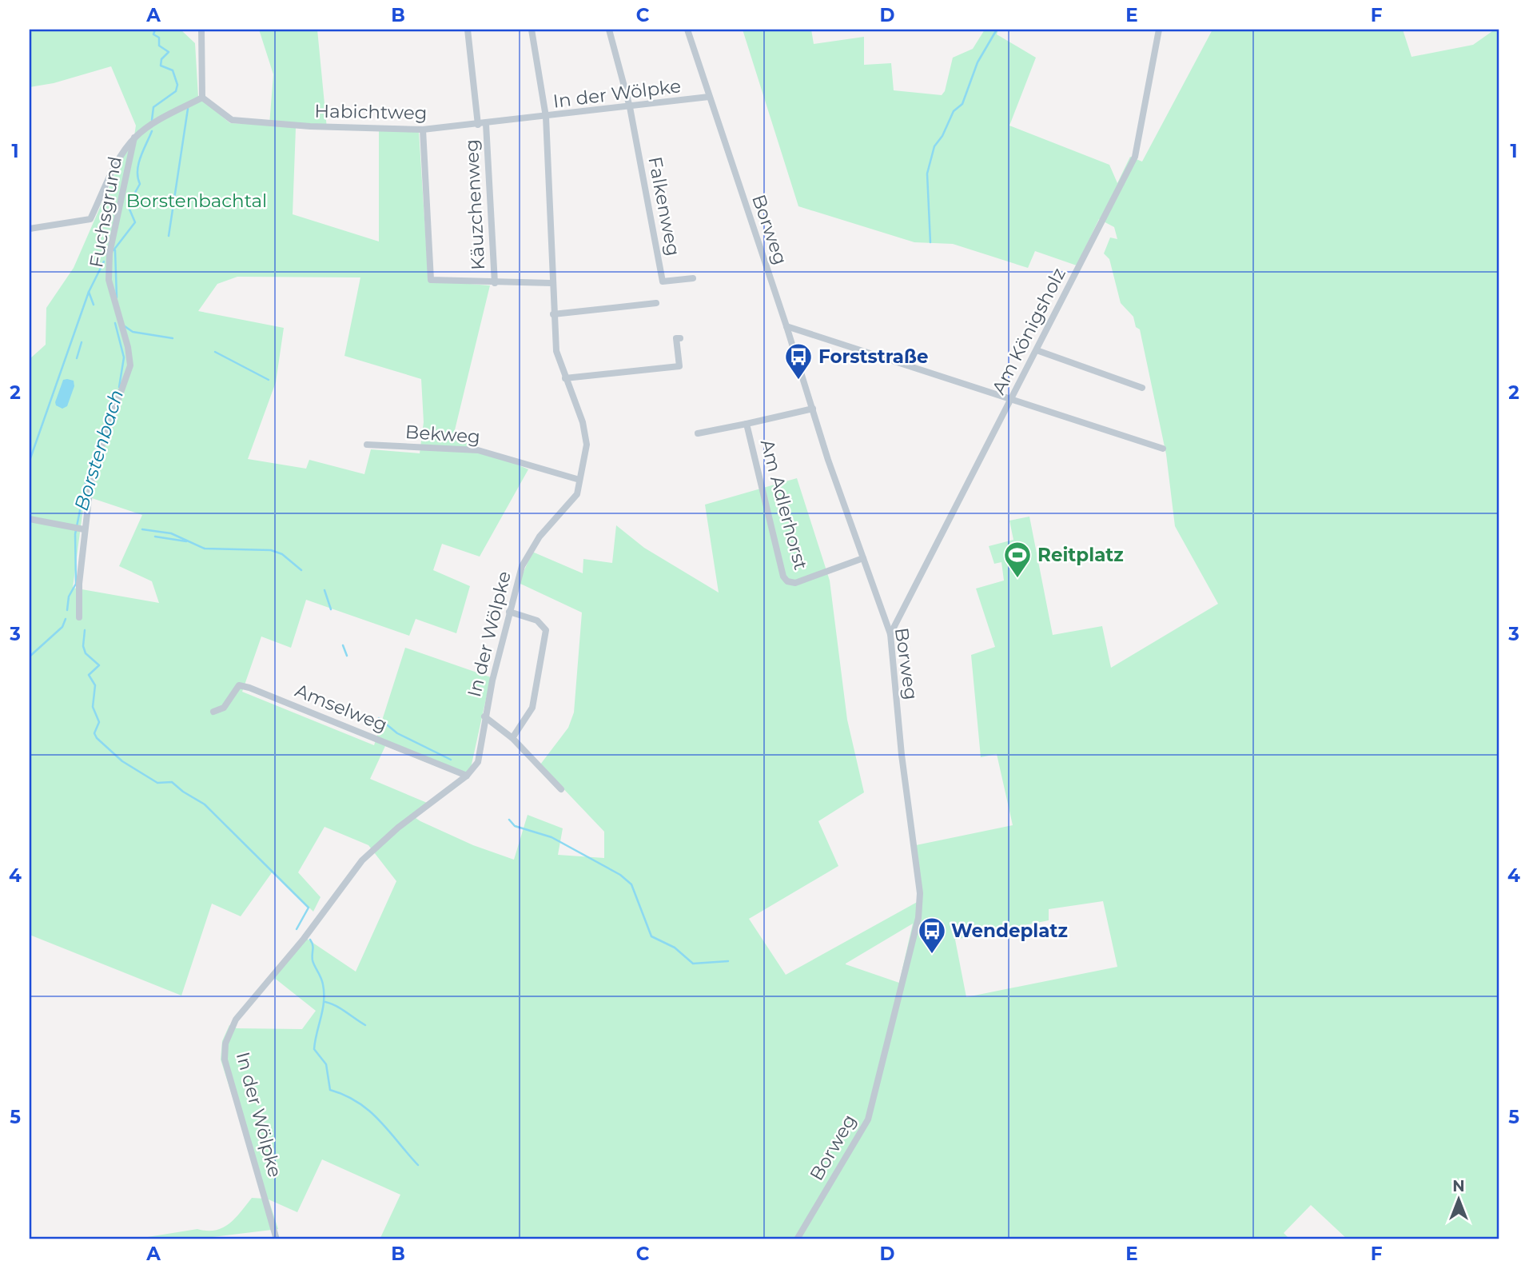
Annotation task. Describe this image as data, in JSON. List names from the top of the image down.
{
  "streets": {
    "street": [
      "In der Wölpke",
      "Habichtweg",
      "Käuzchenweg",
      "Falkenweg",
      "Fuchsgrund",
      "Borweg",
      "Am Königsholz",
      "Bekweg",
      "Am Adlerhorst",
      "Amselweg"
    ]
  },
  "crossings": [
    ["In der Wölpke", "Habichtweg"],
    ["In der Wölpke", "Falkenweg"],
    ["In der Wölpke", "Borweg"],
    ["In der Wölpke", "Bekweg"],
    ["In der Wölpke", "Amselweg"],
    ["Habichtweg", "Käuzchenweg"],
    ["Borweg", "Am Königsholz"],
    ["Borweg", "Am Adlerhorst"]
  ],
  "water": ["Borstenbach"],
  "parks": ["Borstenbachtal"],
  "places": {
    "bus stop": ["Forststraße", "Wendeplatz"],
    "sports": ["Reitplatz"]
  },
  "north": "top",
  "grid": {
    "columns": [
      "A",
      "B",
      "C",
      "D",
      "E",
      "F"
    ],
    "rows": [
      "1",
      "2",
      "3",
      "4",
      "5"
    ]
  }
}
